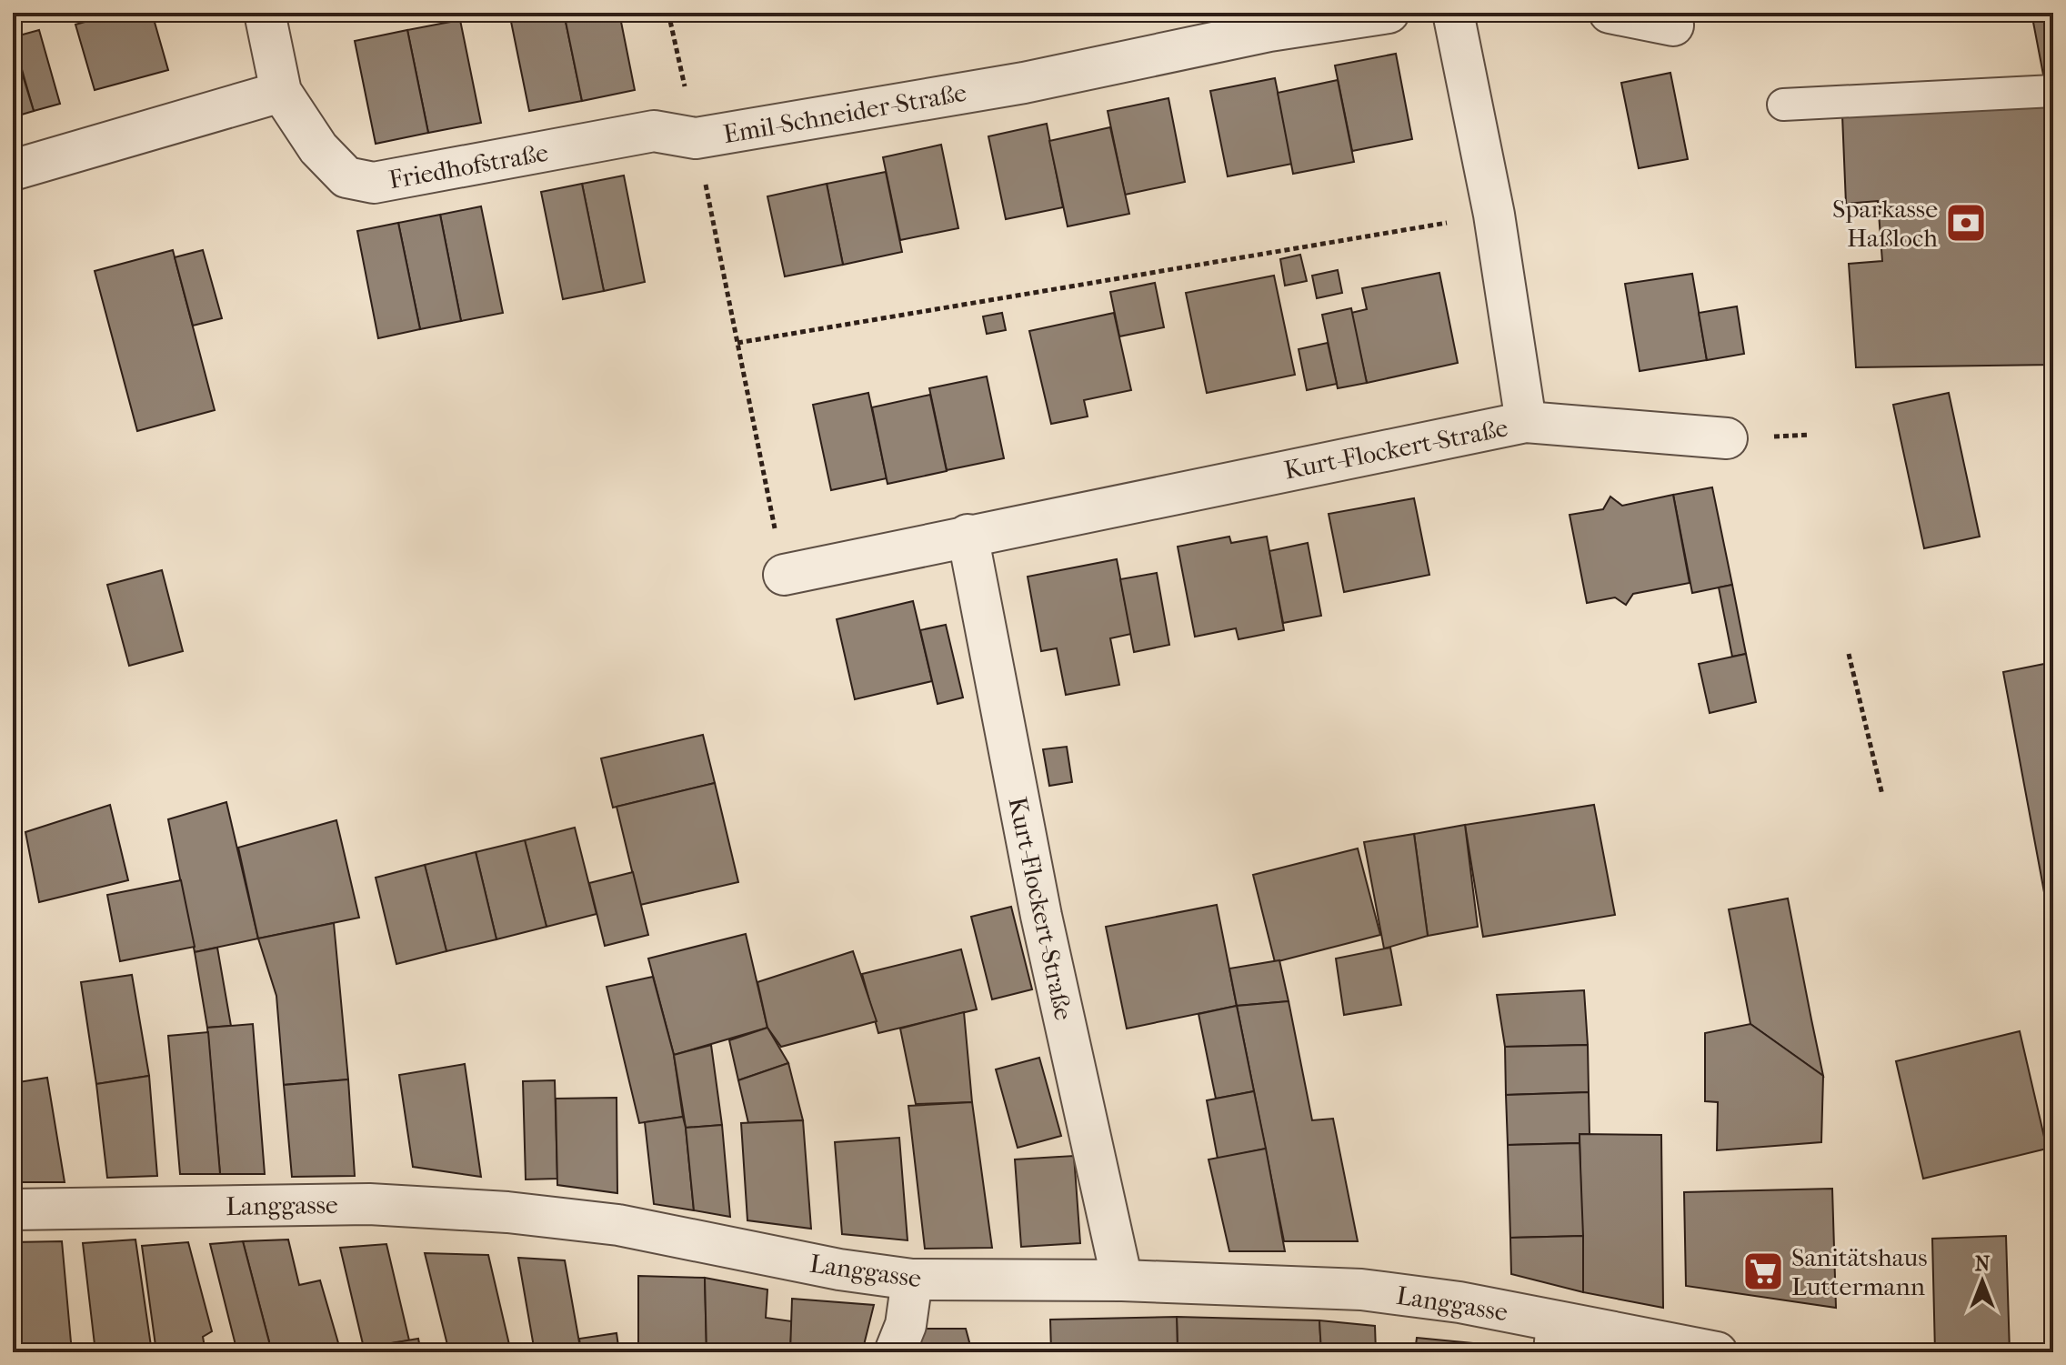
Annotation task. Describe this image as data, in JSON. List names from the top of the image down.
{
  "streets": {
    "street": [
      "Emil-Schneider-Straße",
      "Friedhofstraße",
      "Kurt-Flockert-Straße",
      "Langgasse"
    ]
  },
  "crossings": [
    ["Emil-Schneider-Straße", "Friedhofstraße"],
    ["Emil-Schneider-Straße", "Kurt-Flockert-Straße"],
    ["Kurt-Flockert-Straße", "Langgasse"]
  ],
  "places": {
    "bank": ["Sparkasse Haßloch"],
    "supermarket": ["Sanitätshaus Luttermann"]
  },
  "north": "top"
}
